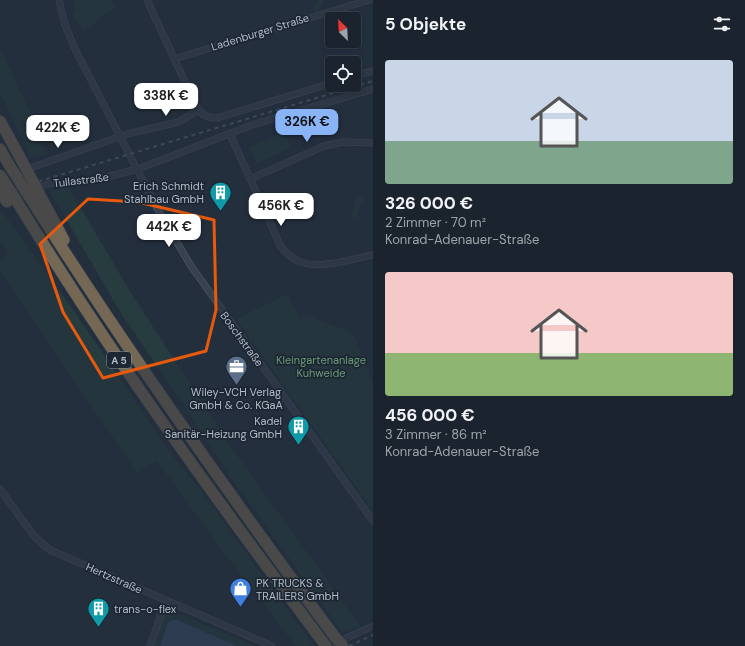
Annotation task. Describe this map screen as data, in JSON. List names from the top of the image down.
{
  "streets": {
    "highway": ["A 5"],
    "street": [
      "Ladenburger Straße",
      "Tullastraße",
      "Boschstraße",
      "Hertzstraße"
    ]
  },
  "crossings": [
    ["Tullastraße", "Boschstraße"],
    ["Tullastraße", "A 5"]
  ],
  "parks": ["Kleingartenanlage Kuhweide"],
  "places": {
    "building": ["Erich Schmidt Stahlbau GmbH", "Kadel Sanitär-Heizung GmbH", "trans-o-flex"],
    "office": ["Wiley-VCH Verlag GmbH & Co. KGaA"],
    "shop": ["PK TRUCKS & TRAILERS GmbH"]
  },
  "north": "top left",
  "page": {
    "heading": "5 Objekte",
    "list": [
      {
        "name": "326 000 €",
        "note": "2 Zimmer · 70 m² · Konrad-Adenauer-Straße"
      },
      {
        "name": "456 000 €",
        "note": "3 Zimmer · 86 m² · Konrad-Adenauer-Straße"
      }
    ],
    "price": [
      "338K €",
      "326K €",
      "422K €",
      "456K €",
      "442K €"
    ]
  }
}
